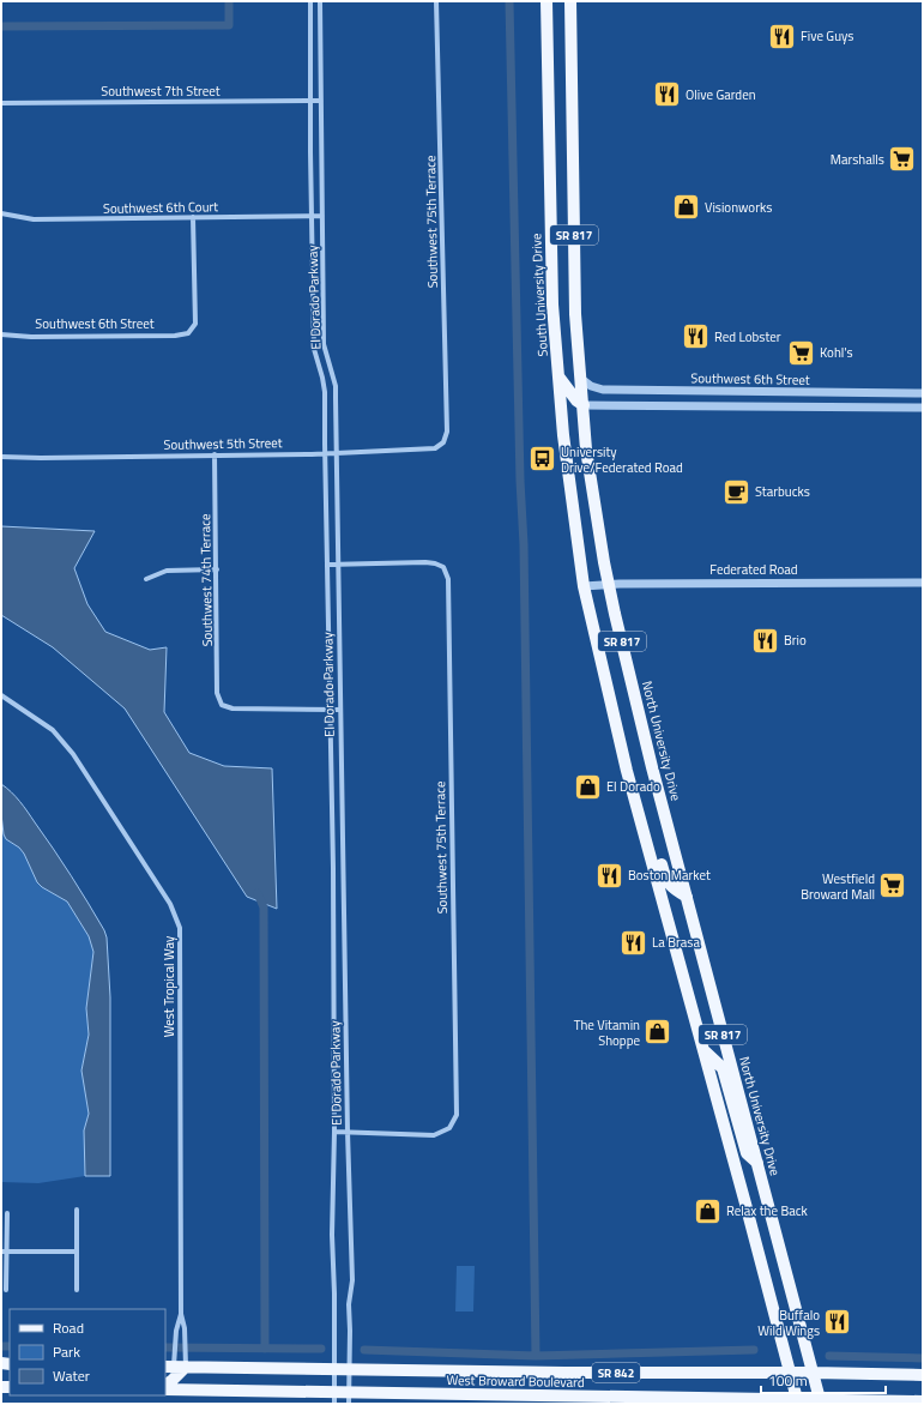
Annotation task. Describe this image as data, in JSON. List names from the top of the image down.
{
  "streets": {
    "main road": [
      "SR 817",
      "South University Drive",
      "North University Drive",
      "SR 842",
      "West Broward Boulevard"
    ],
    "street": [
      "Southwest 7th Street",
      "Southwest 6th Court",
      "Southwest 75th Terrace",
      "El Dorado Parkway",
      "Southwest 6th Street",
      "Southwest 5th Street",
      "Federated Road",
      "Southwest 74th Terrace",
      "West Tropical Way"
    ]
  },
  "crossings": [
    ["Southwest 7th Street", "El Dorado Parkway"],
    ["Southwest 6th Court", "El Dorado Parkway"],
    ["Southwest 6th Court", "Southwest 6th Street"],
    ["Southwest 75th Terrace", "El Dorado Parkway"],
    ["Southwest 75th Terrace", "Southwest 5th Street"],
    ["SR 817", "South University Drive"],
    ["SR 817", "Southwest 6th Street"],
    ["SR 817", "Federated Road"],
    ["SR 817", "North University Drive"],
    ["SR 817", "West Broward Boulevard"],
    ["South University Drive", "Federated Road"],
    ["El Dorado Parkway", "Southwest 5th Street"],
    ["El Dorado Parkway", "Southwest 74th Terrace"],
    ["El Dorado Parkway", "West Broward Boulevard"],
    ["Southwest 5th Street", "Southwest 74th Terrace"],
    ["Federated Road", "North University Drive"],
    ["North University Drive", "West Broward Boulevard"],
    ["West Tropical Way", "West Broward Boulevard"]
  ],
  "places": {
    "restaurant": [
      "Five Guys",
      "Olive Garden",
      "Red Lobster",
      "Brio",
      "Boston Market",
      "La Brasa",
      "Buffalo Wild Wings"
    ],
    "supermarket": ["Marshalls", "Kohl's", "Westfield Broward Mall"],
    "shop": [
      "Visionworks",
      "El Dorado",
      "The Vitamin Shoppe",
      "Relax the Back"
    ],
    "bus stop": ["University Drive/Federated Road"],
    "cafe": ["Starbucks"]
  },
  "legend": ["Road", "Park", "Water"],
  "scale_bar": "100 m"
}
